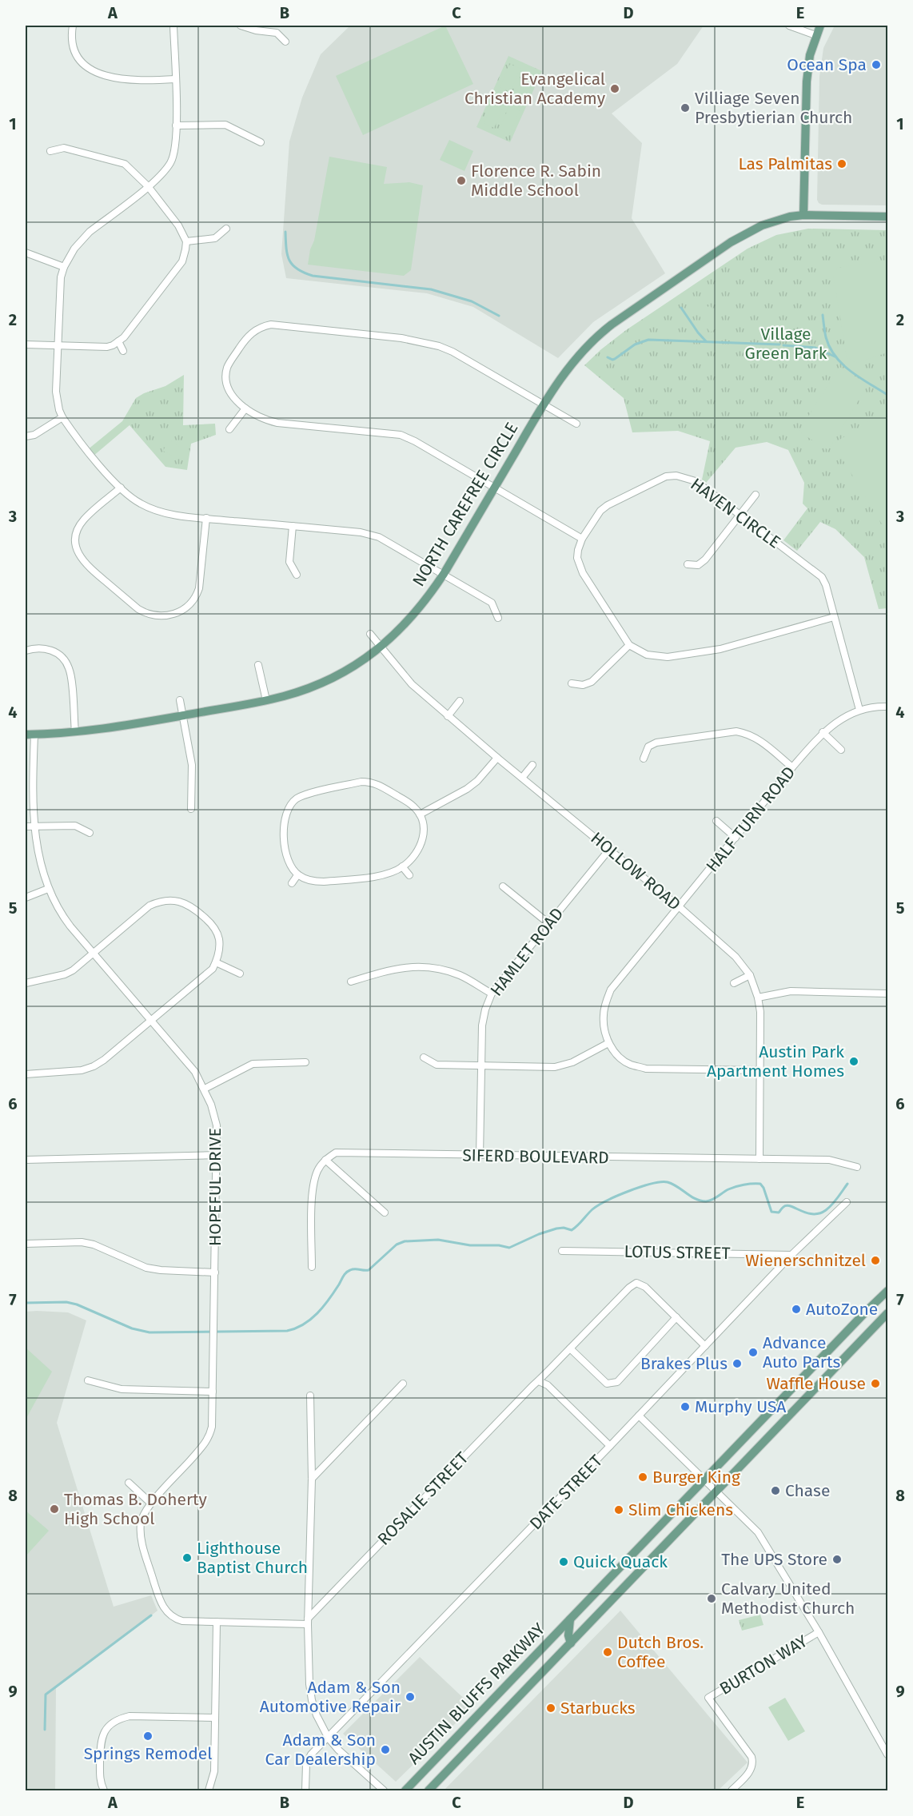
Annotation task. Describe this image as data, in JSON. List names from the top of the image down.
{
  "streets": {
    "main road": ["NORTH CAREFREE CIRCLE", "AUSTIN BLUFFS PARKWAY"],
    "street": [
      "HAVEN CIRCLE",
      "HALF TURN ROAD",
      "HOLLOW ROAD",
      "HAMLET ROAD",
      "SIFERD BOULEVARD",
      "HOPEFUL DRIVE",
      "LOTUS STREET",
      "DATE STREET",
      "ROSALIE STREET",
      "BURTON WAY"
    ]
  },
  "crossings": [
    ["NORTH CAREFREE CIRCLE", "HOLLOW ROAD"],
    ["NORTH CAREFREE CIRCLE", "HOPEFUL DRIVE"],
    ["HAVEN CIRCLE", "HALF TURN ROAD"],
    ["HALF TURN ROAD", "HOLLOW ROAD"],
    ["HOLLOW ROAD", "HAMLET ROAD"],
    ["HOLLOW ROAD", "SIFERD BOULEVARD"],
    ["HAMLET ROAD", "SIFERD BOULEVARD"],
    ["HOPEFUL DRIVE", "ROSALIE STREET"],
    ["LOTUS STREET", "DATE STREET"]
  ],
  "parks": ["Village Green Park"],
  "places": [
    "Ocean Spa",
    "Evangelical Christian Academy",
    "Villiage Seven Presbytierian Church",
    "Las Palmitas",
    "Florence R. Sabin Middle School",
    "Austin Park Apartment Homes",
    "Wienerschnitzel",
    "AutoZone",
    "Advance Auto Parts",
    "Brakes Plus",
    "Waffle House",
    "Murphy USA",
    "Burger King",
    "Chase",
    "Thomas B. Doherty High School",
    "Slim Chickens",
    "Lighthouse Baptist Church",
    "The UPS Store",
    "Quick Quack",
    "Calvary United Methodist Church",
    "Dutch Bros. Coffee",
    "Adam & Son Automotive Repair",
    "Starbucks",
    "Springs Remodel",
    "Adam & Son Car Dealership"
  ],
  "grid": {
    "columns": [
      "A",
      "B",
      "C",
      "D",
      "E"
    ],
    "rows": [
      "1",
      "2",
      "3",
      "4",
      "5",
      "6",
      "7",
      "8",
      "9"
    ]
  }
}
